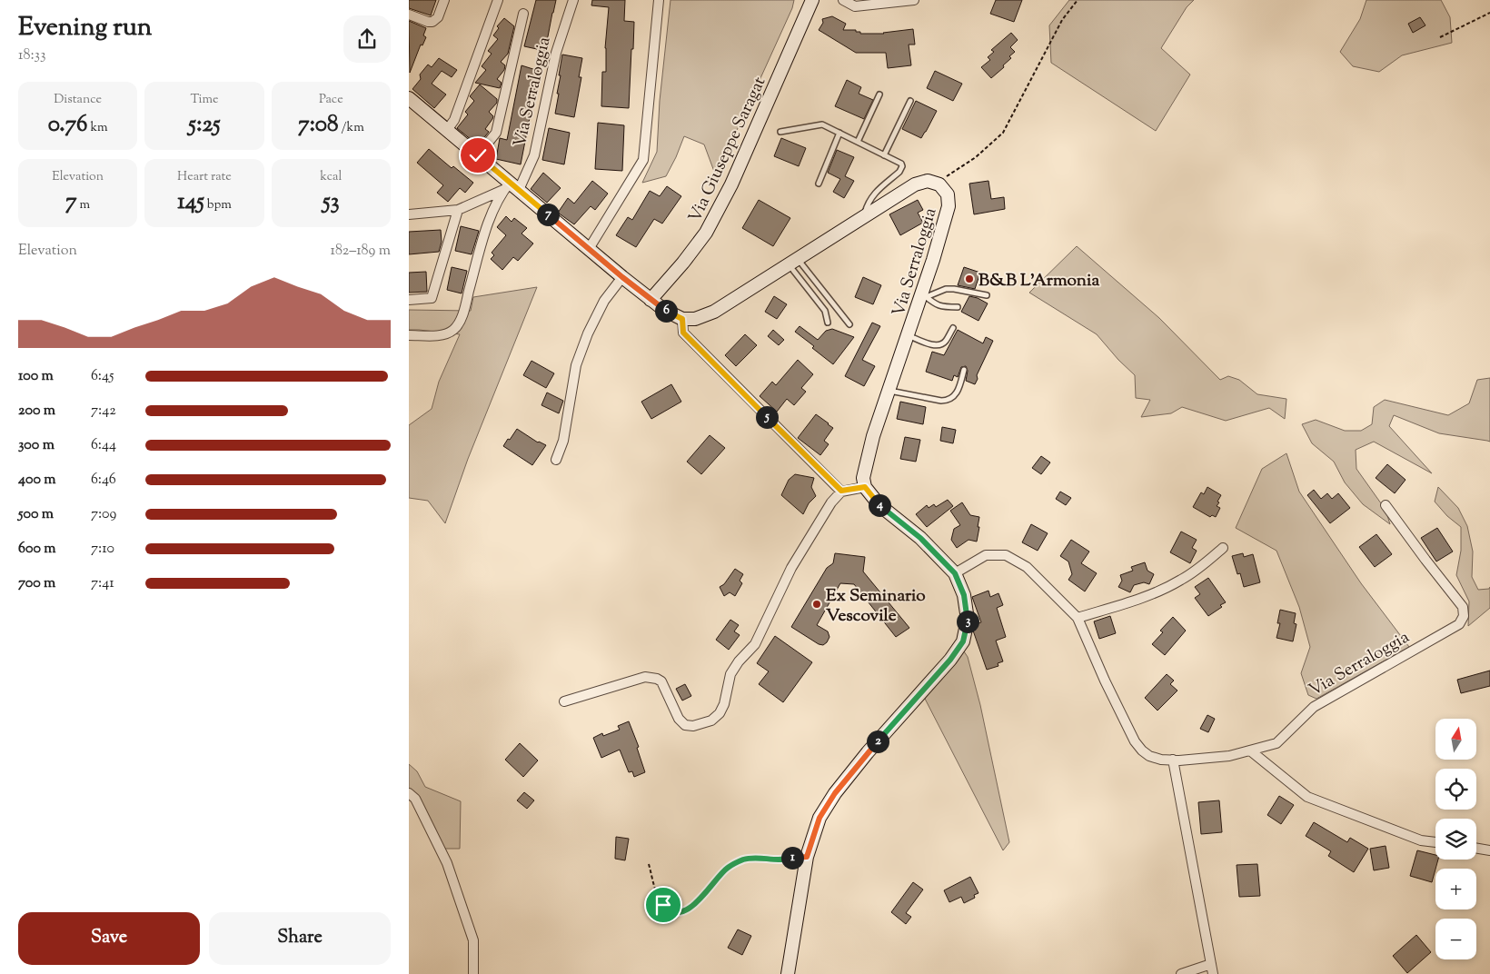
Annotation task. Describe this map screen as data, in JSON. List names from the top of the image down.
{
  "streets": {
    "main road": ["Via Serraloggia", "Via Giuseppe Saragat"]
  },
  "places": ["B&B L'Armonia", "Ex Seminario Vescovile"],
  "north": "top",
  "page": {
    "heading": ["Evening run", "18:33"],
    "stats": [
      ["Distance", "0.76 km"],
      ["Time", "5:25"],
      ["Pace", "7:08 /km"],
      ["Elevation", "7 m"],
      ["Heart rate", "145 bpm"],
      ["kcal", "53"]
    ],
    "pins": [
      "7",
      "6",
      "5",
      "4",
      "3",
      "2",
      "1"
    ],
    "chart": ["Elevation", "182–189 m"],
    "list": [
      {
        "name": "100 m",
        "note": "6:45"
      },
      {
        "name": "200 m",
        "note": "7:42"
      },
      {
        "name": "300 m",
        "note": "6:44"
      },
      {
        "name": "400 m",
        "note": "6:46"
      },
      {
        "name": "500 m",
        "note": "7:09"
      },
      {
        "name": "600 m",
        "note": "7:10"
      },
      {
        "name": "700 m",
        "note": "7:41"
      }
    ],
    "map_buttons": ["+", "−"],
    "buttons": ["Save", "Share"]
  }
}
